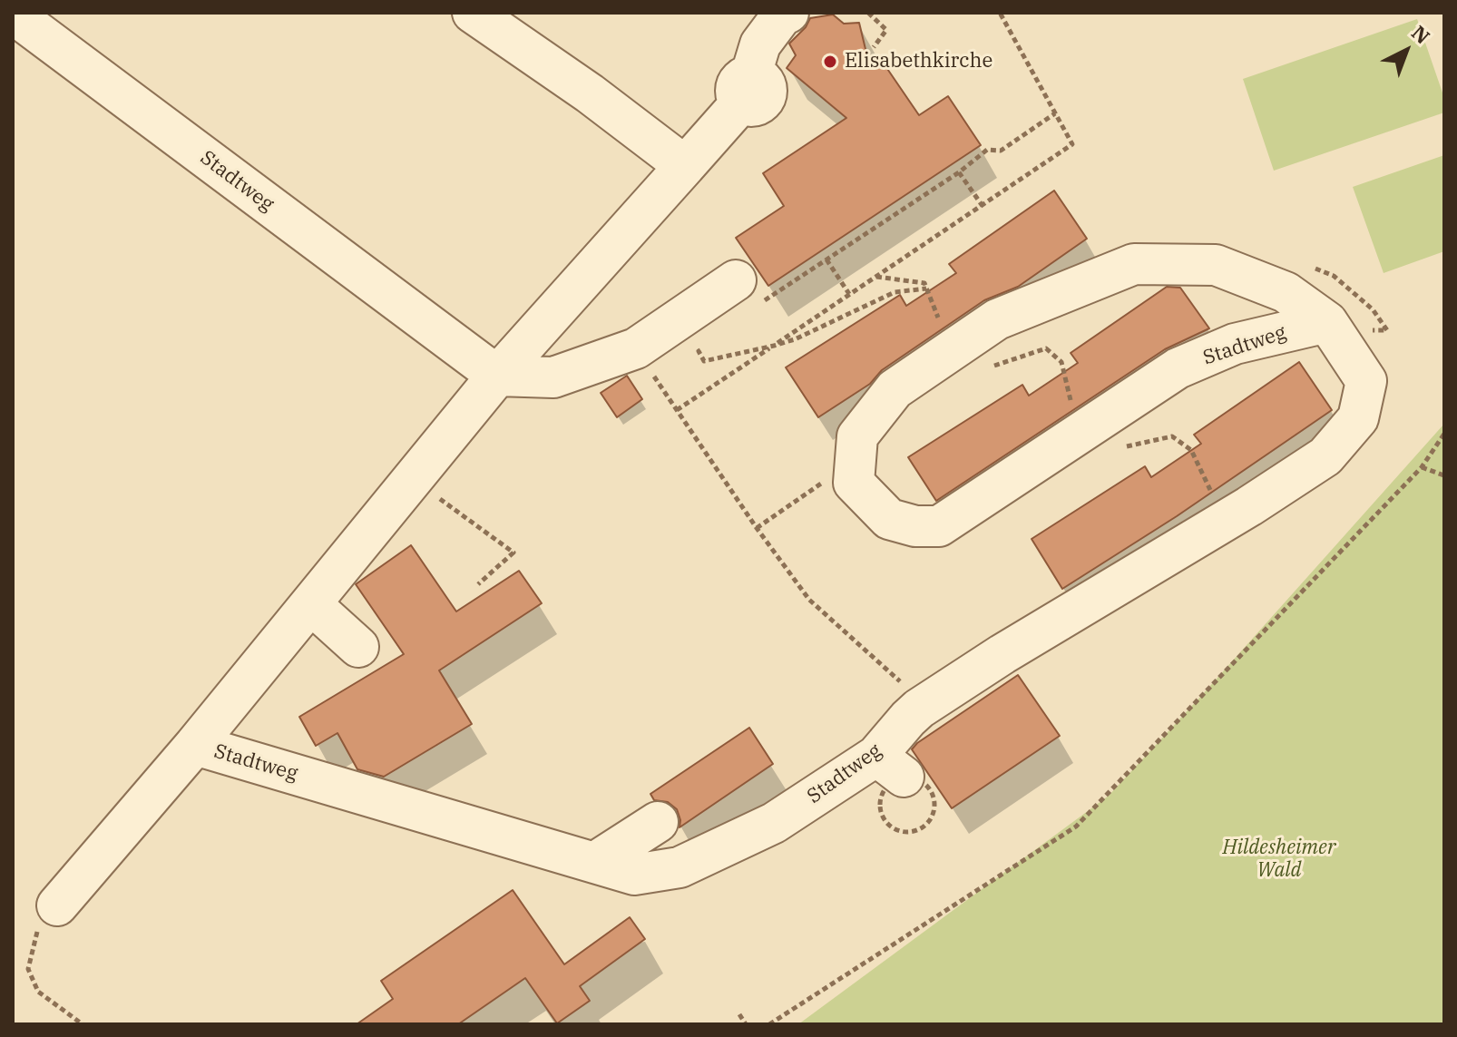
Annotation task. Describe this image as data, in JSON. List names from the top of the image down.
{
  "streets": {
    "street": ["Stadtweg"]
  },
  "parks": ["Hildesheimer Wald"],
  "places": ["Elisabethkirche"],
  "north": "top right"
}
